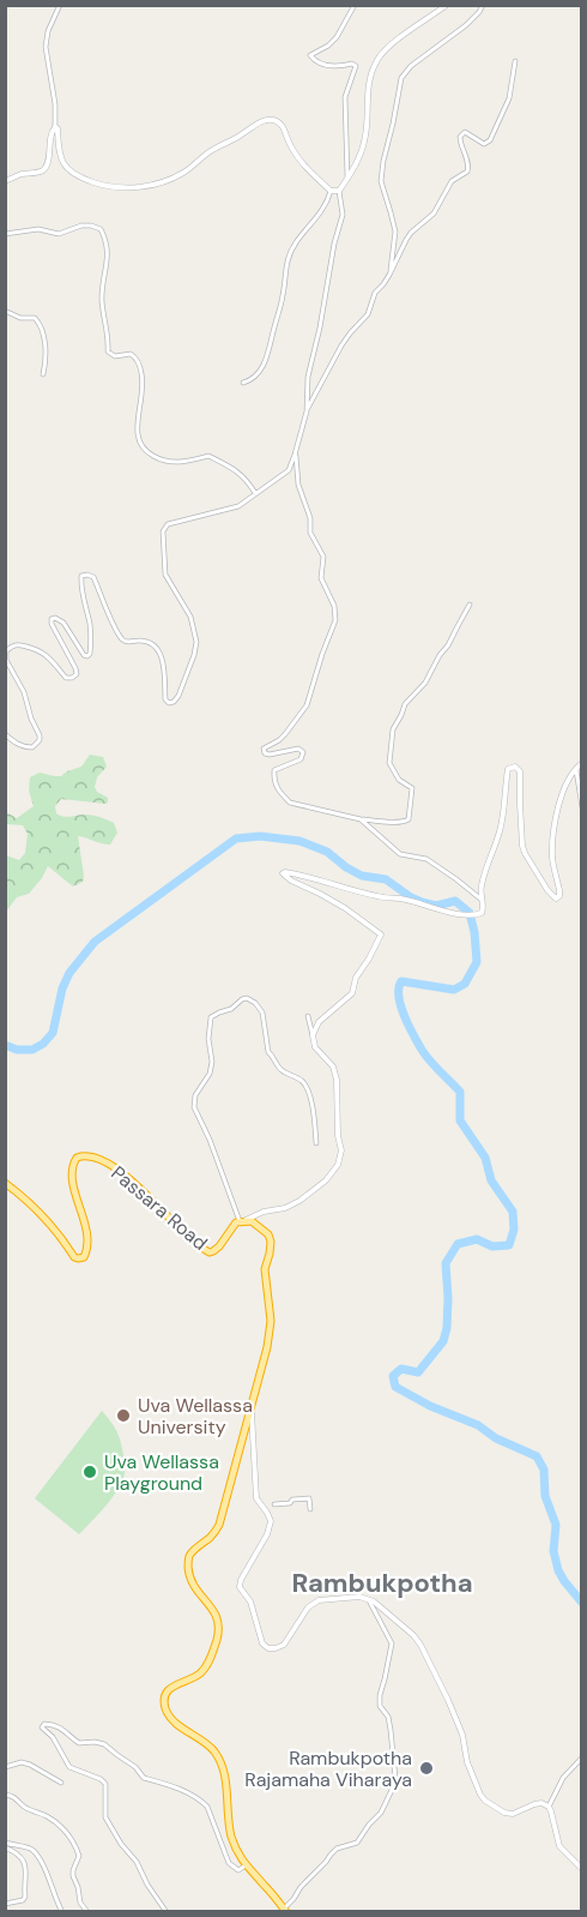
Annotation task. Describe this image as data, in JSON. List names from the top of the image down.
{
  "streets": {
    "highway": ["Passara Road"]
  },
  "districts": ["Rambukpotha"],
  "places": ["Uva Wellassa University", "Uva Wellassa Playground", "Rambukpotha Rajamaha Viharaya"]
}
